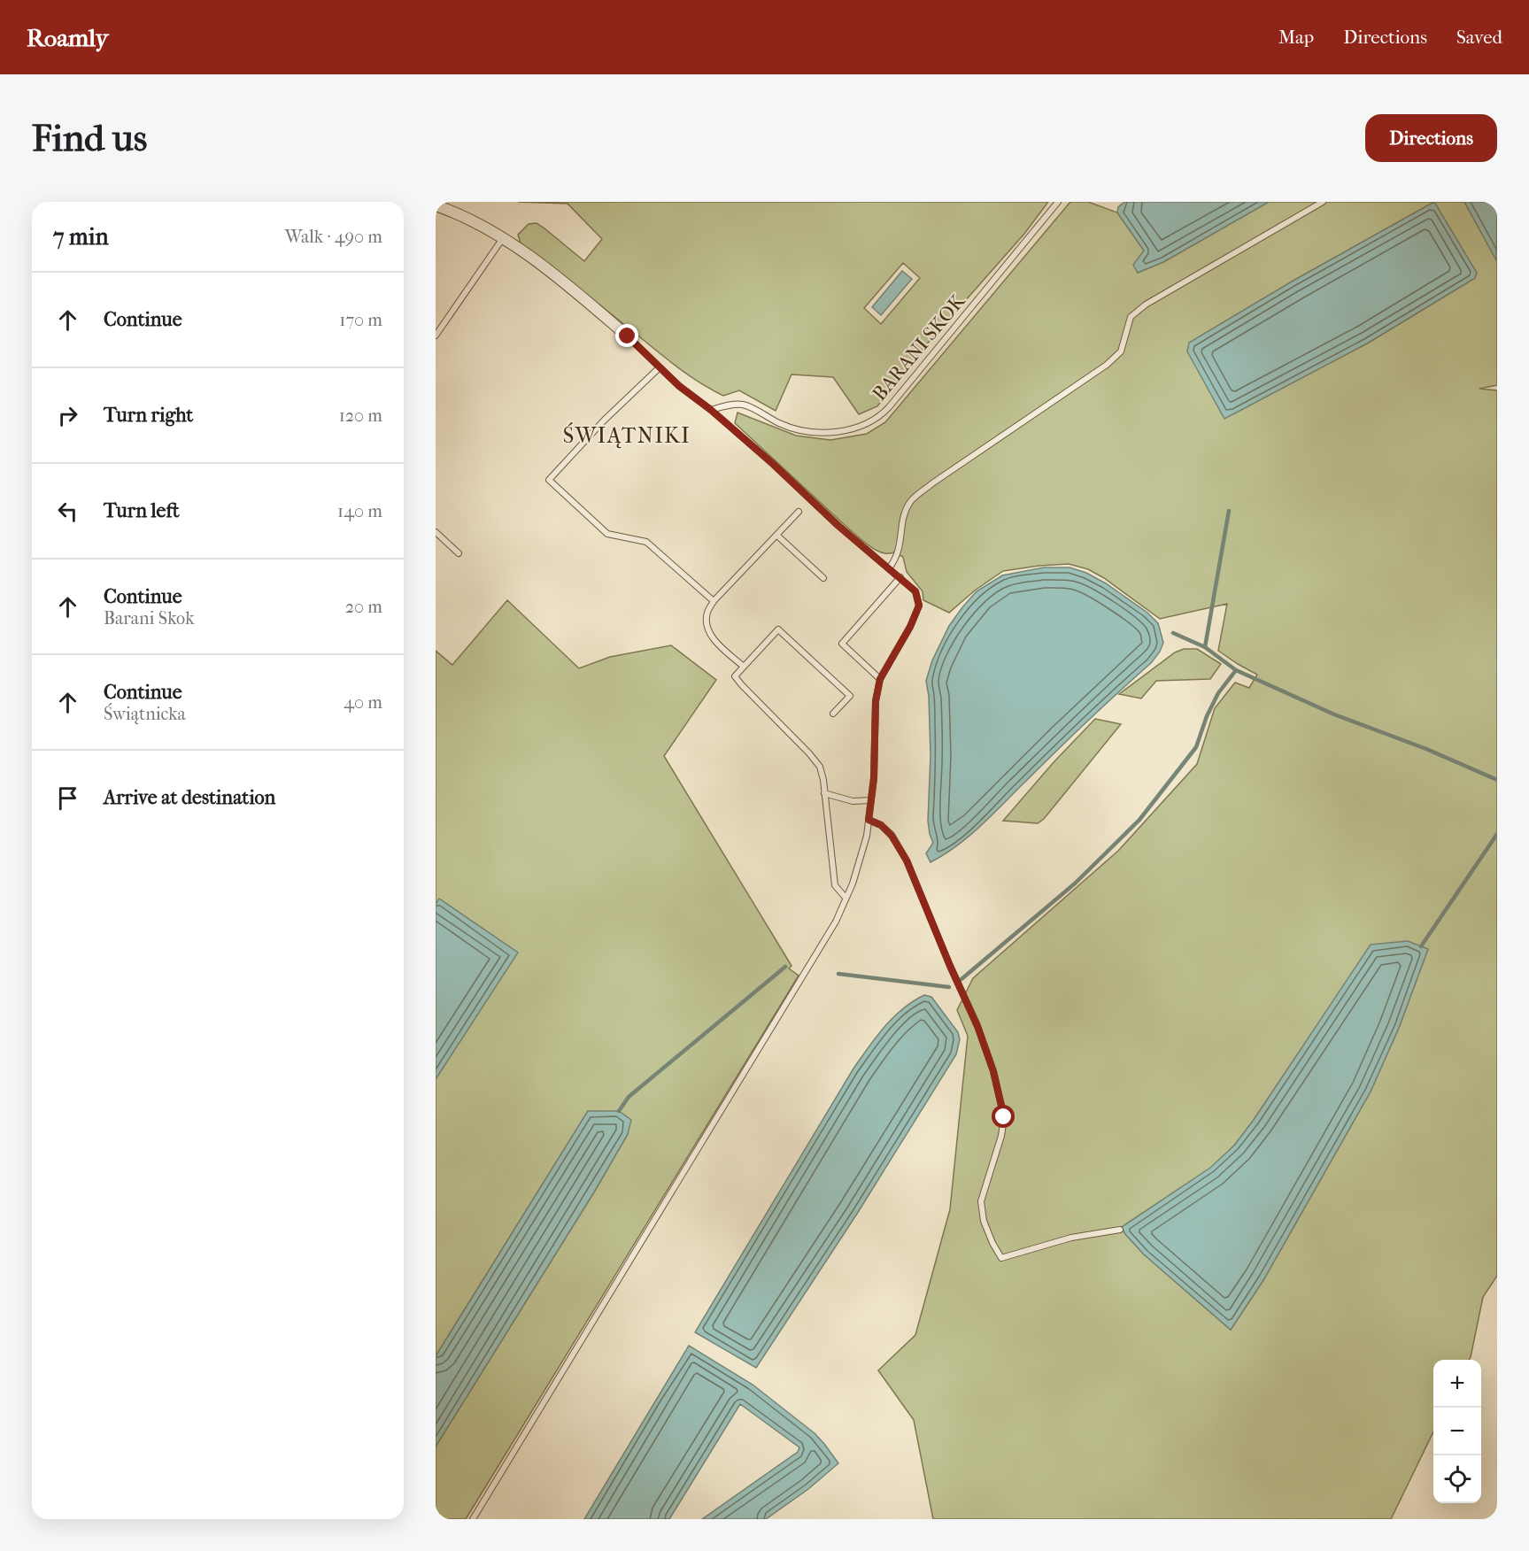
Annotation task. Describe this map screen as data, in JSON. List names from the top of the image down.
{
  "streets": {
    "lane": ["BARANI SKOK"]
  },
  "districts": ["ŚWIĄTNIKI"],
  "page": {
    "header": "Roamly",
    "nav": ["Map", "Directions", "Saved"],
    "buttons": "Directions",
    "title": "Find us",
    "heading": ["7 min", "Walk · 490 m"],
    "list": [
      ["Continue", "170 m"],
      ["Turn right", "120 m"],
      ["Turn left", "140 m"],
      ["Continue", "Barani Skok", "20 m"],
      ["Continue", "Świątnicka", "40 m"],
      "Arrive at destination"
    ],
    "map_buttons": ["+", "−"]
  }
}
